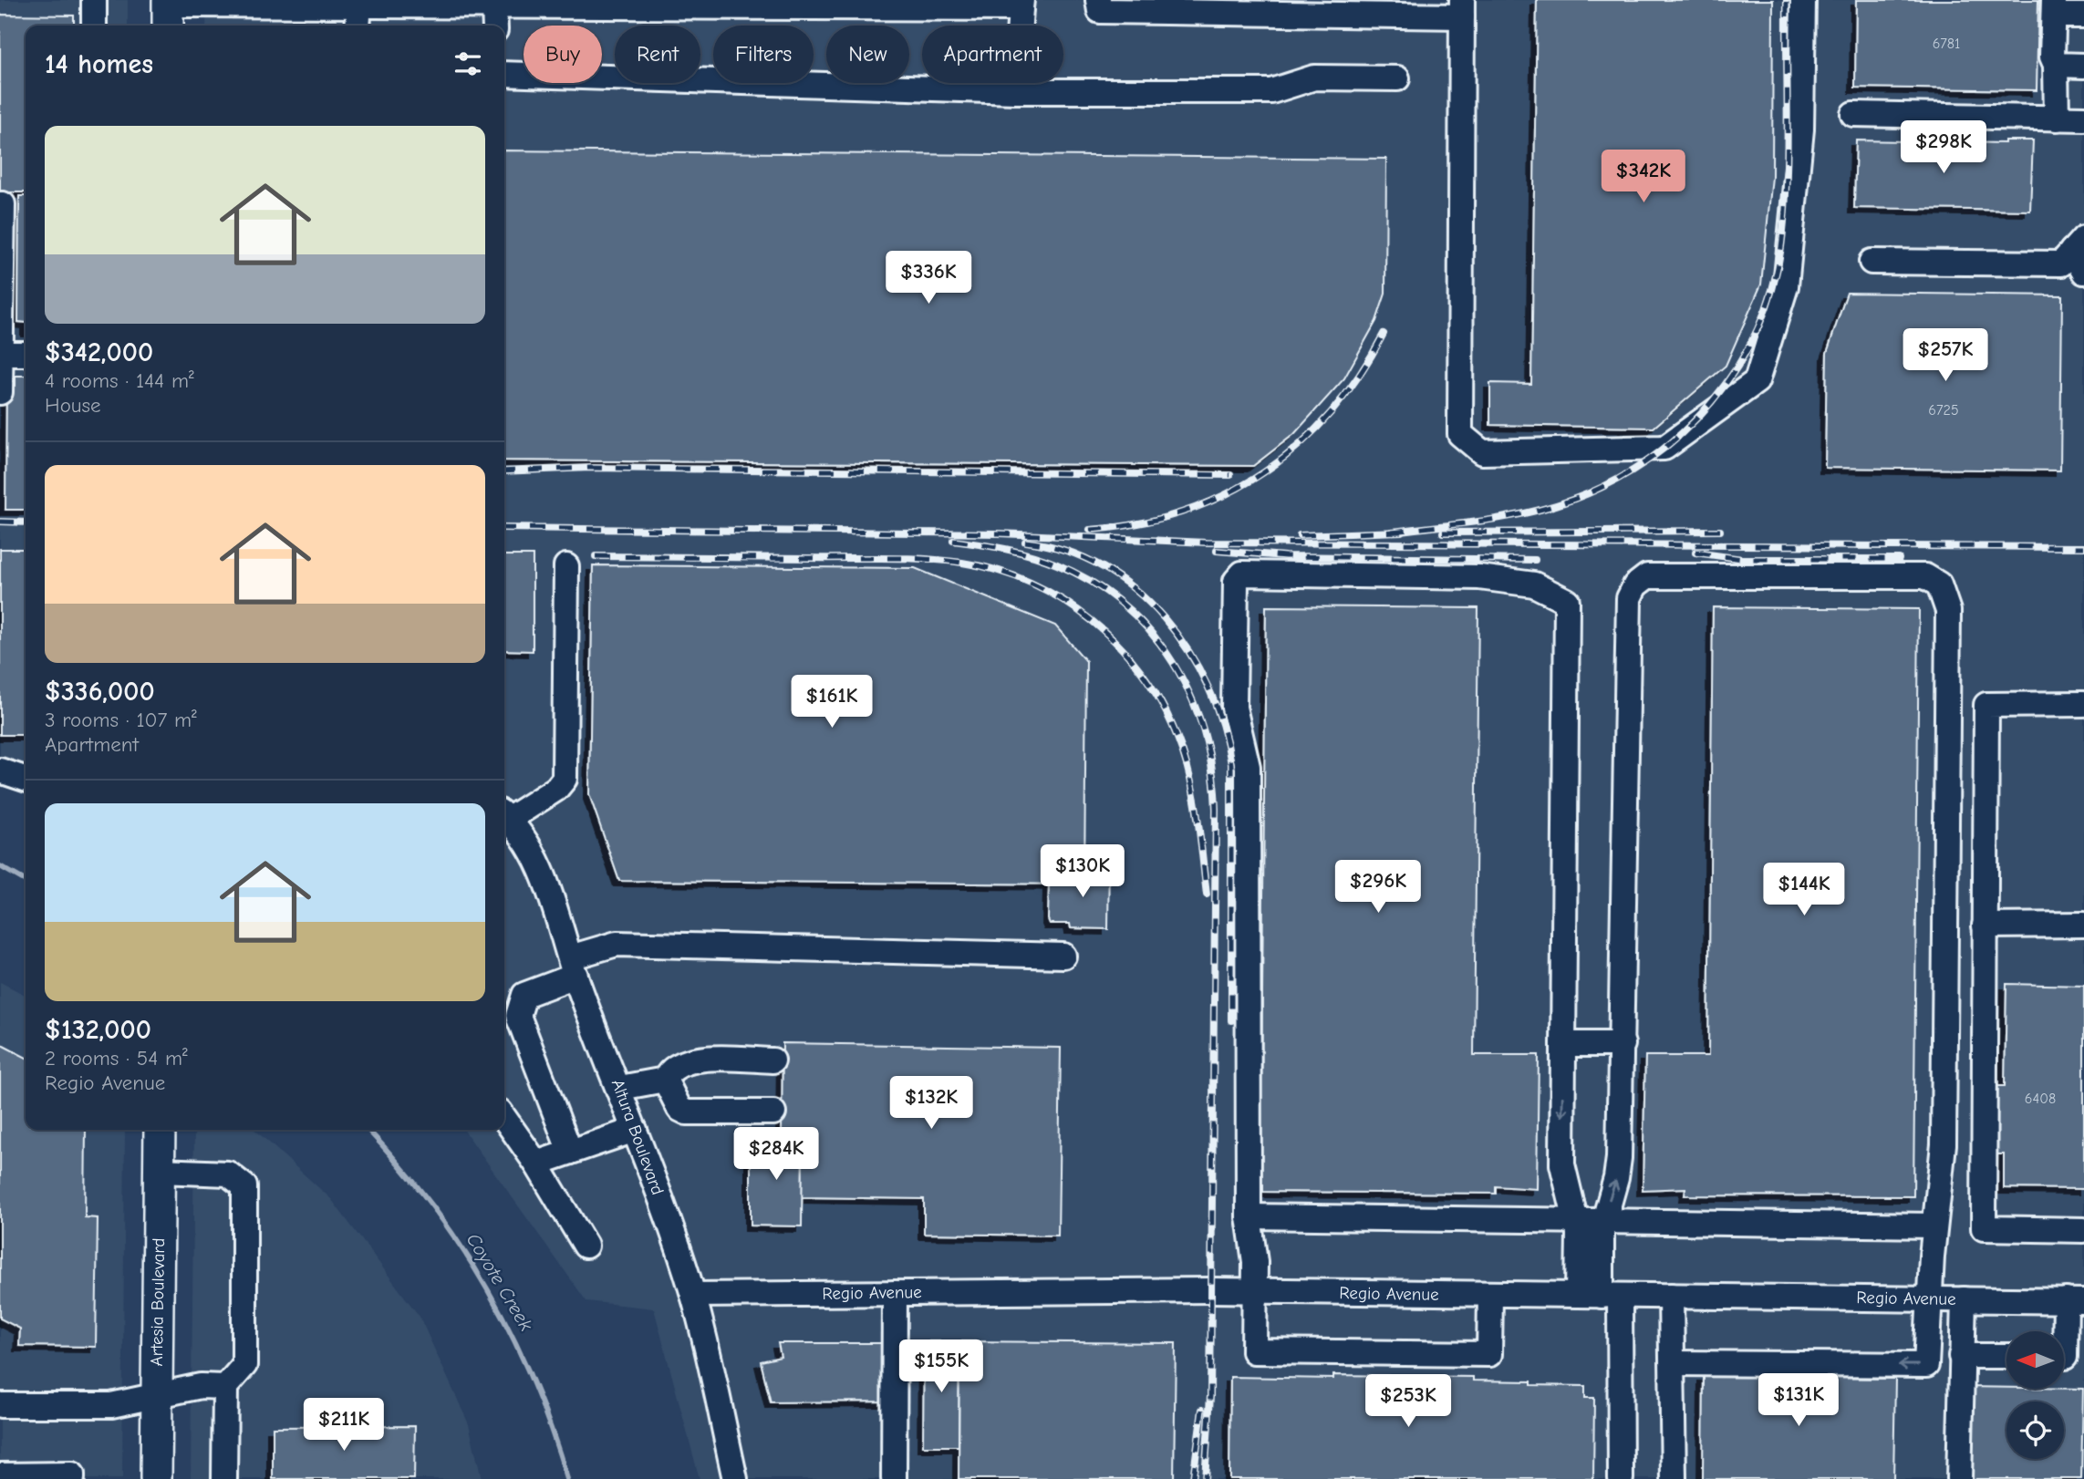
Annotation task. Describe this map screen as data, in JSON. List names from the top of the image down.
{
  "streets": {
    "main road": ["Artesia Boulevard"],
    "street": ["Altura Boulevard", "Regio Avenue"]
  },
  "crossings": [
    ["Altura Boulevard", "Regio Avenue"]
  ],
  "water": ["Coyote Creek"],
  "house_numbers": ["6781", "6725", "6408"],
  "north": "left",
  "page": {
    "chip": [
      "Buy",
      "Rent",
      "Filters",
      "New",
      "Apartment"
    ],
    "heading": "14 homes",
    "list": [
      {
        "name": "$342,000",
        "note": "4 rooms · 144 m² · House"
      },
      {
        "name": "$336,000",
        "note": "3 rooms · 107 m² · Apartment"
      },
      {
        "name": "$132,000",
        "note": "2 rooms · 54 m² · Regio Avenue"
      }
    ],
    "price": [
      "$298K",
      "$342K",
      "$336K",
      "$257K",
      "$161K",
      "$130K",
      "$296K",
      "$144K",
      "$132K",
      "$284K",
      "$155K",
      "$131K",
      "$253K",
      "$211K"
    ]
  }
}
